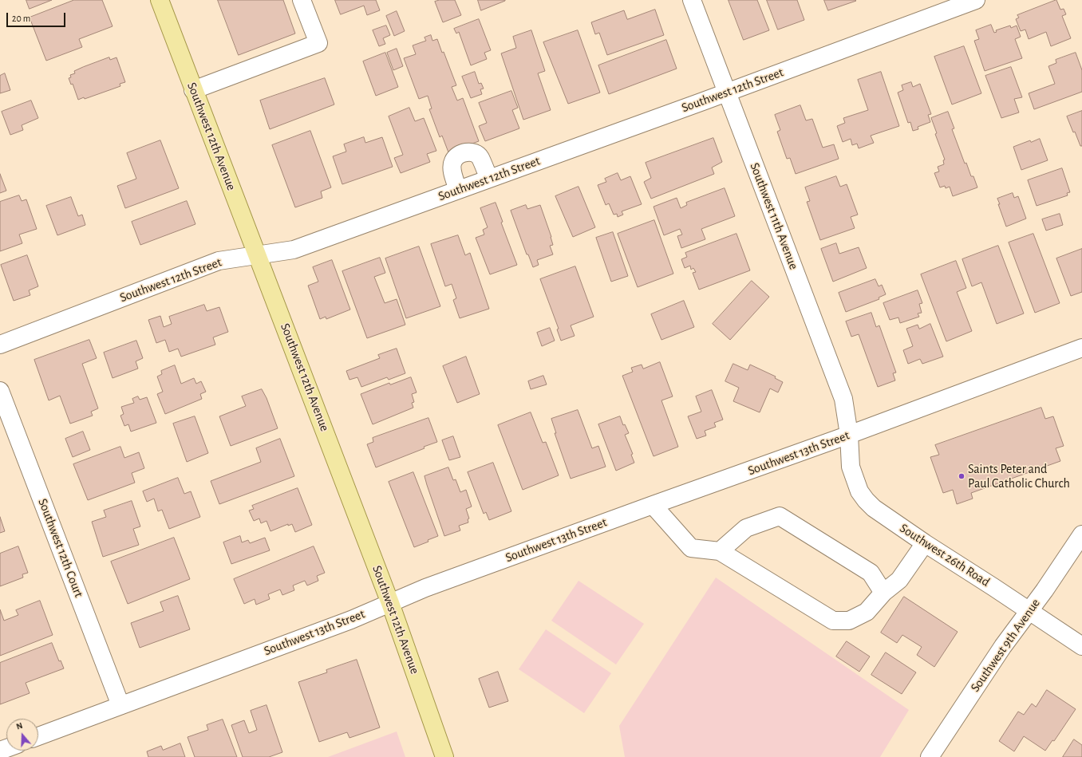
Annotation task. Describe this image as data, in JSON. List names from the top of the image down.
{
  "streets": {
    "main road": ["Southwest 12th Avenue"],
    "street": [
      "Southwest 12th Street",
      "Southwest 11th Avenue",
      "Southwest 13th Street",
      "Southwest 12th Court",
      "Southwest 26th Road",
      "Southwest 9th Avenue"
    ]
  },
  "crossings": [
    ["Southwest 12th Street", "Southwest 12th Avenue"],
    ["Southwest 12th Street", "Southwest 11th Avenue"],
    ["Southwest 12th Avenue", "Southwest 13th Street"],
    ["Southwest 11th Avenue", "Southwest 13th Street"],
    ["Southwest 11th Avenue", "Southwest 26th Road"],
    ["Southwest 13th Street", "Southwest 12th Court"],
    ["Southwest 13th Street", "Southwest 26th Road"],
    ["Southwest 26th Road", "Southwest 9th Avenue"]
  ],
  "places": ["Saints Peter and Paul Catholic Church"],
  "scale_bar": "20 m",
  "north": "top"
}
